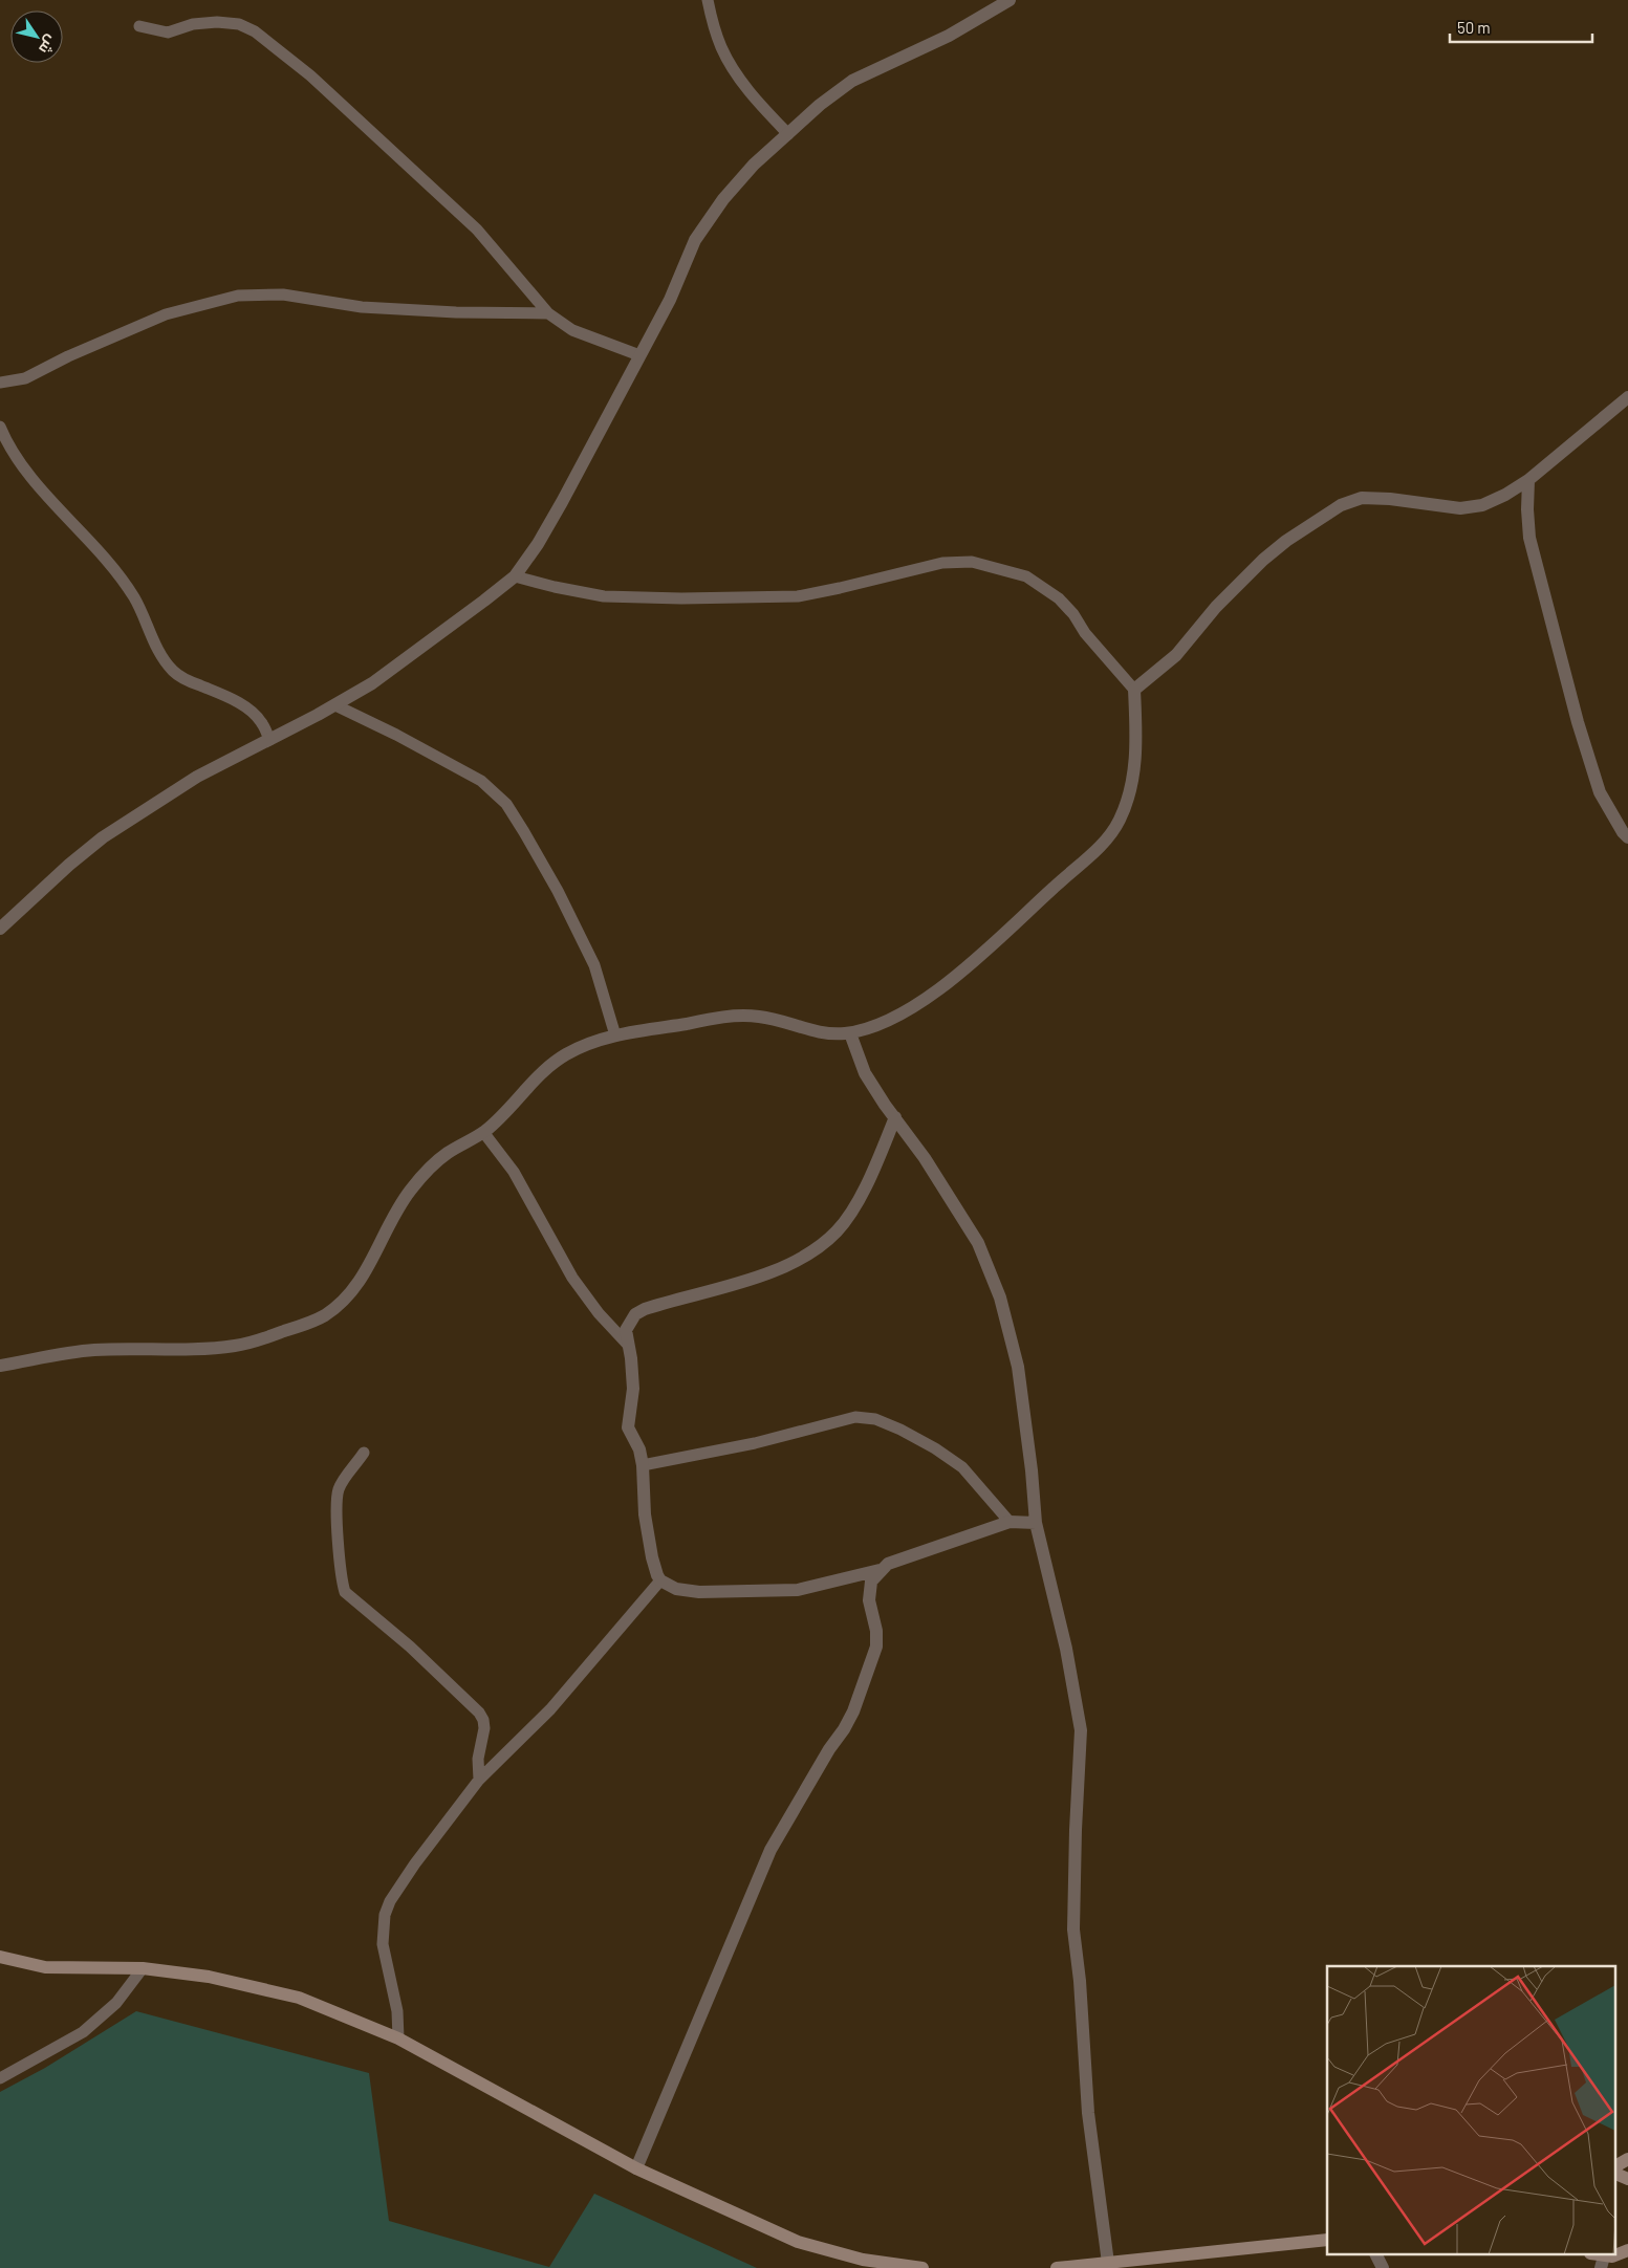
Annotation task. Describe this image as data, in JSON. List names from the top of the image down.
{
  "scale_bar": "50 m",
  "north": "bottom right"
}
